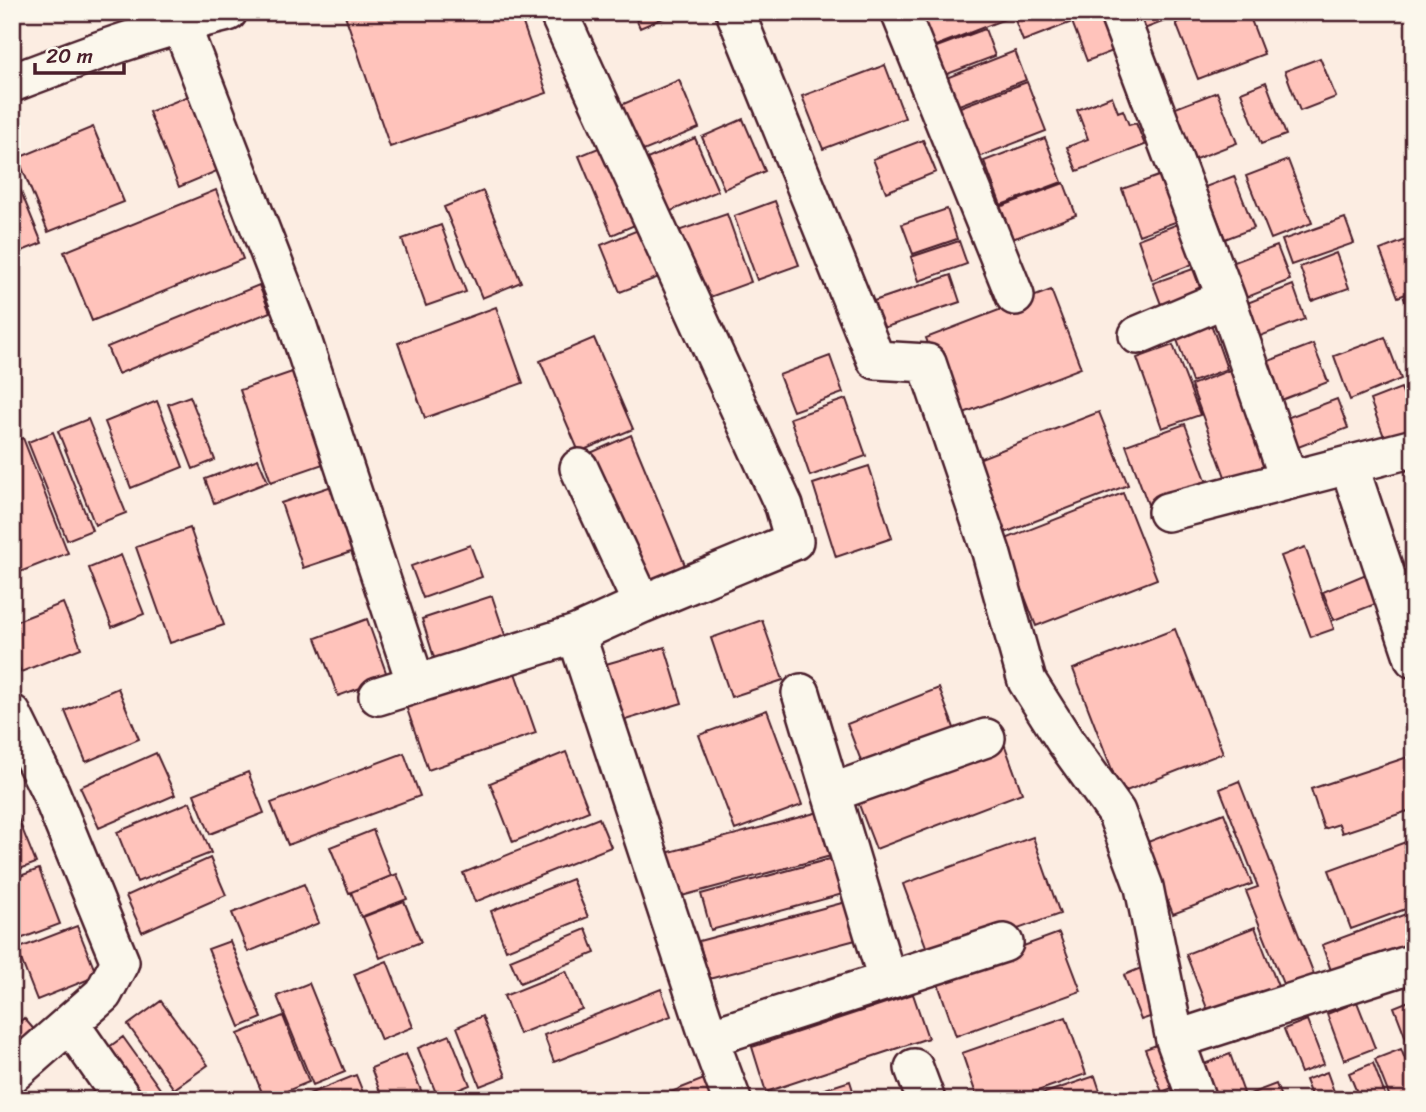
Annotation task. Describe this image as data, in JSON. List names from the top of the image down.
{
  "scale_bar": "20 m"
}
